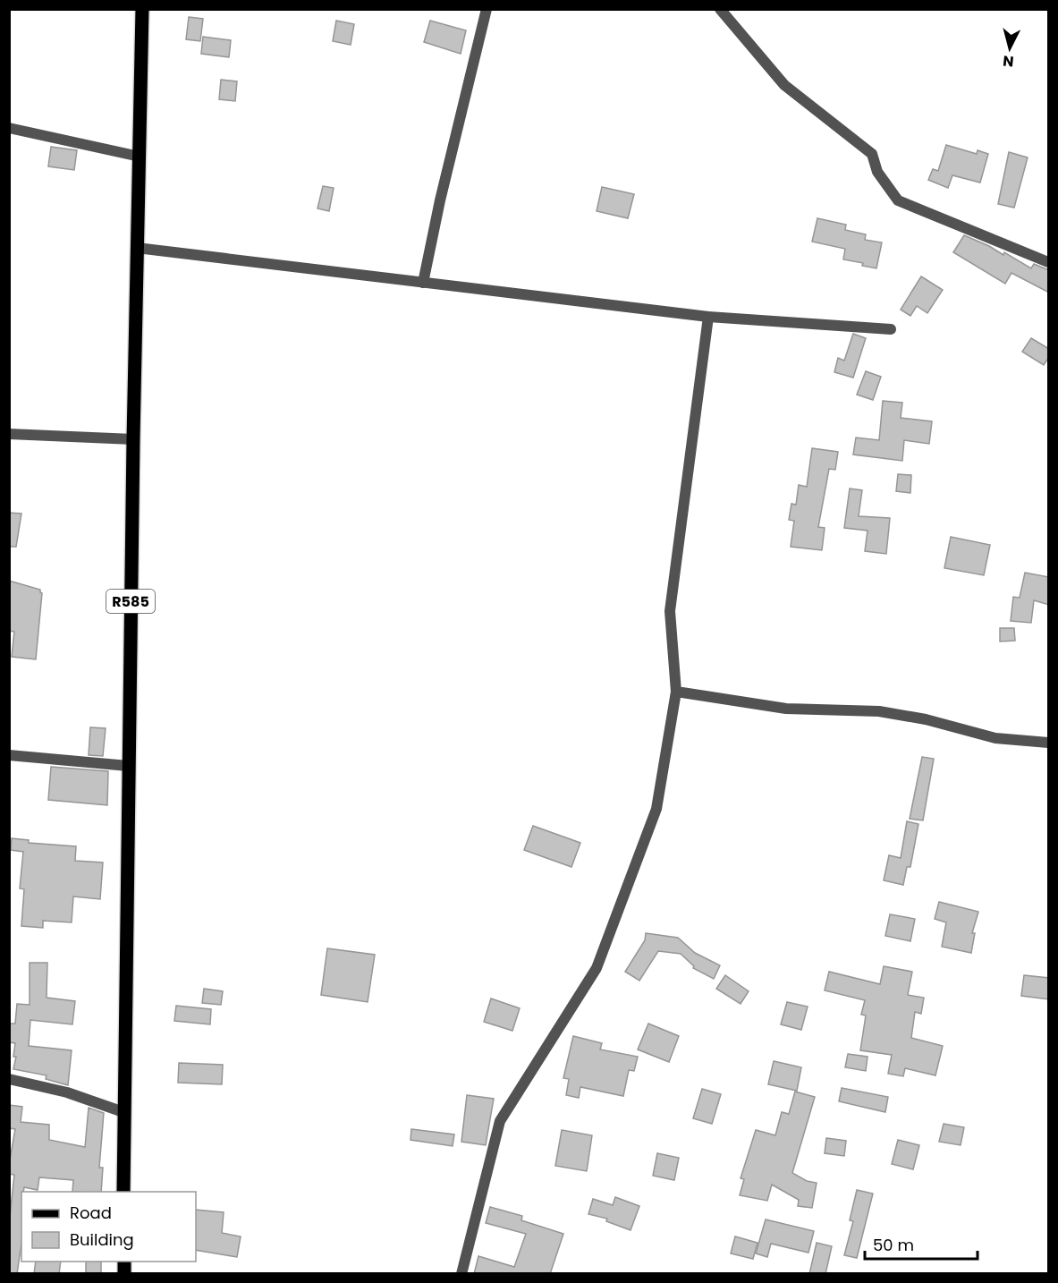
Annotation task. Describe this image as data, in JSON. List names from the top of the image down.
{
  "streets": {
    "main road": ["R585"]
  },
  "legend": ["Road", "Building"],
  "scale_bar": "50 m",
  "north": "bottom"
}
